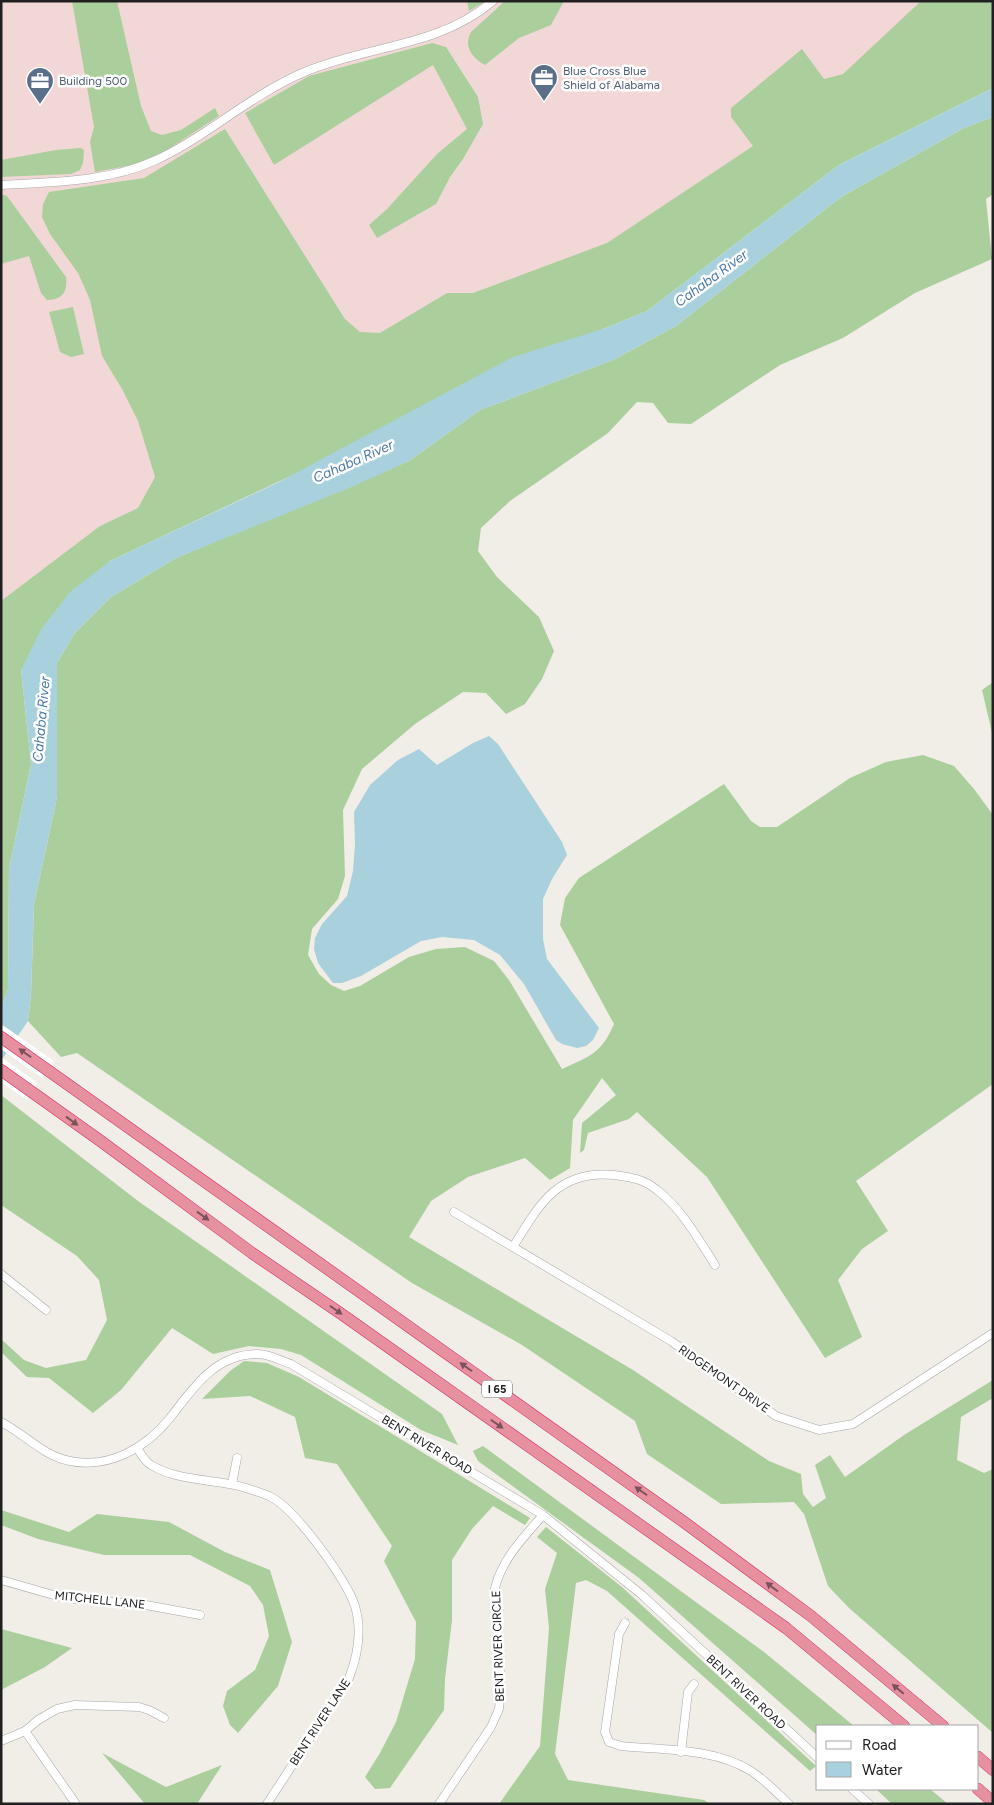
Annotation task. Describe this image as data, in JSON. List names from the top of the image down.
{
  "streets": {
    "highway": ["I 65"],
    "street": [
      "RIDGEMONT DRIVE",
      "BENT RIVER ROAD",
      "MITCHELL LANE",
      "BENT RIVER CIRCLE",
      "BENT RIVER LANE"
    ]
  },
  "crossings": [
    ["BENT RIVER ROAD", "BENT RIVER CIRCLE"],
    ["BENT RIVER ROAD", "BENT RIVER LANE"]
  ],
  "water": ["Cahaba River"],
  "places": {
    "office": ["Blue Cross Blue Shield of Alabama", "Building 500"]
  },
  "legend": ["Road", "Water"]
}
